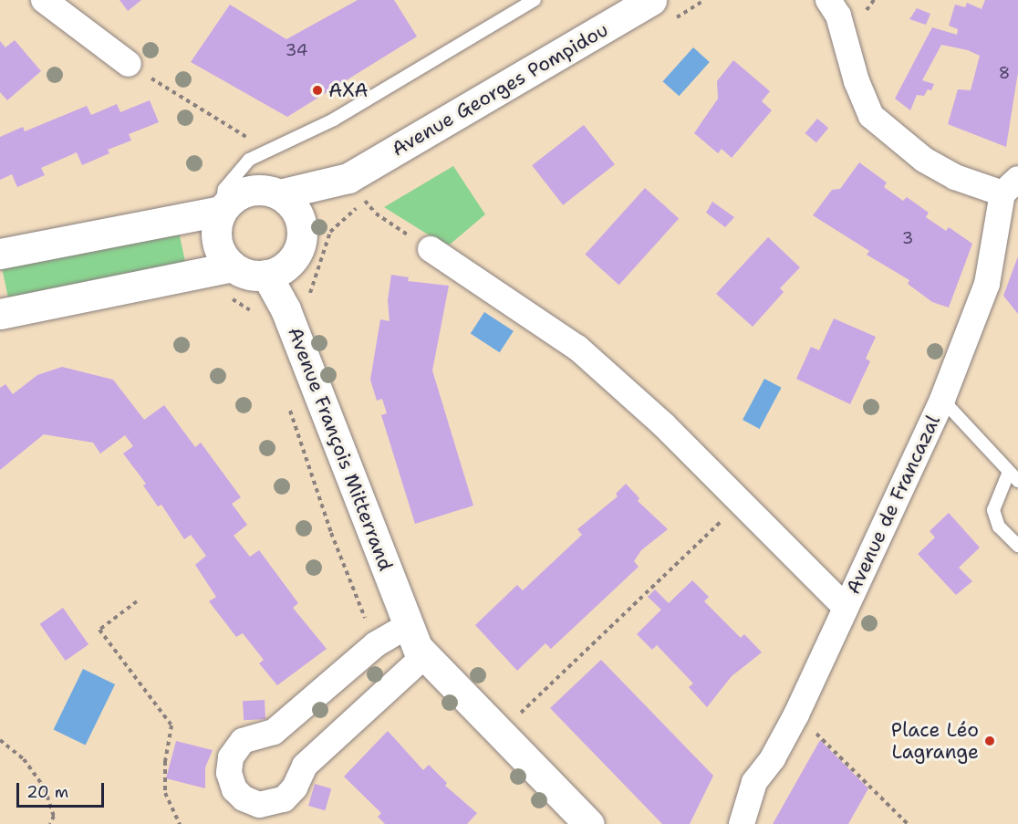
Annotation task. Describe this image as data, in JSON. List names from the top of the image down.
{
  "streets": {
    "main road": ["Avenue Georges Pompidou", "Avenue François Mitterrand"],
    "street": ["Avenue de Francazal"]
  },
  "crossings": [
    ["Avenue Georges Pompidou", "Avenue François Mitterrand"]
  ],
  "places": ["AXA", "Place Léo Lagrange"],
  "house_numbers": ["34", "8", "3"],
  "scale_bar": "20 m"
}
